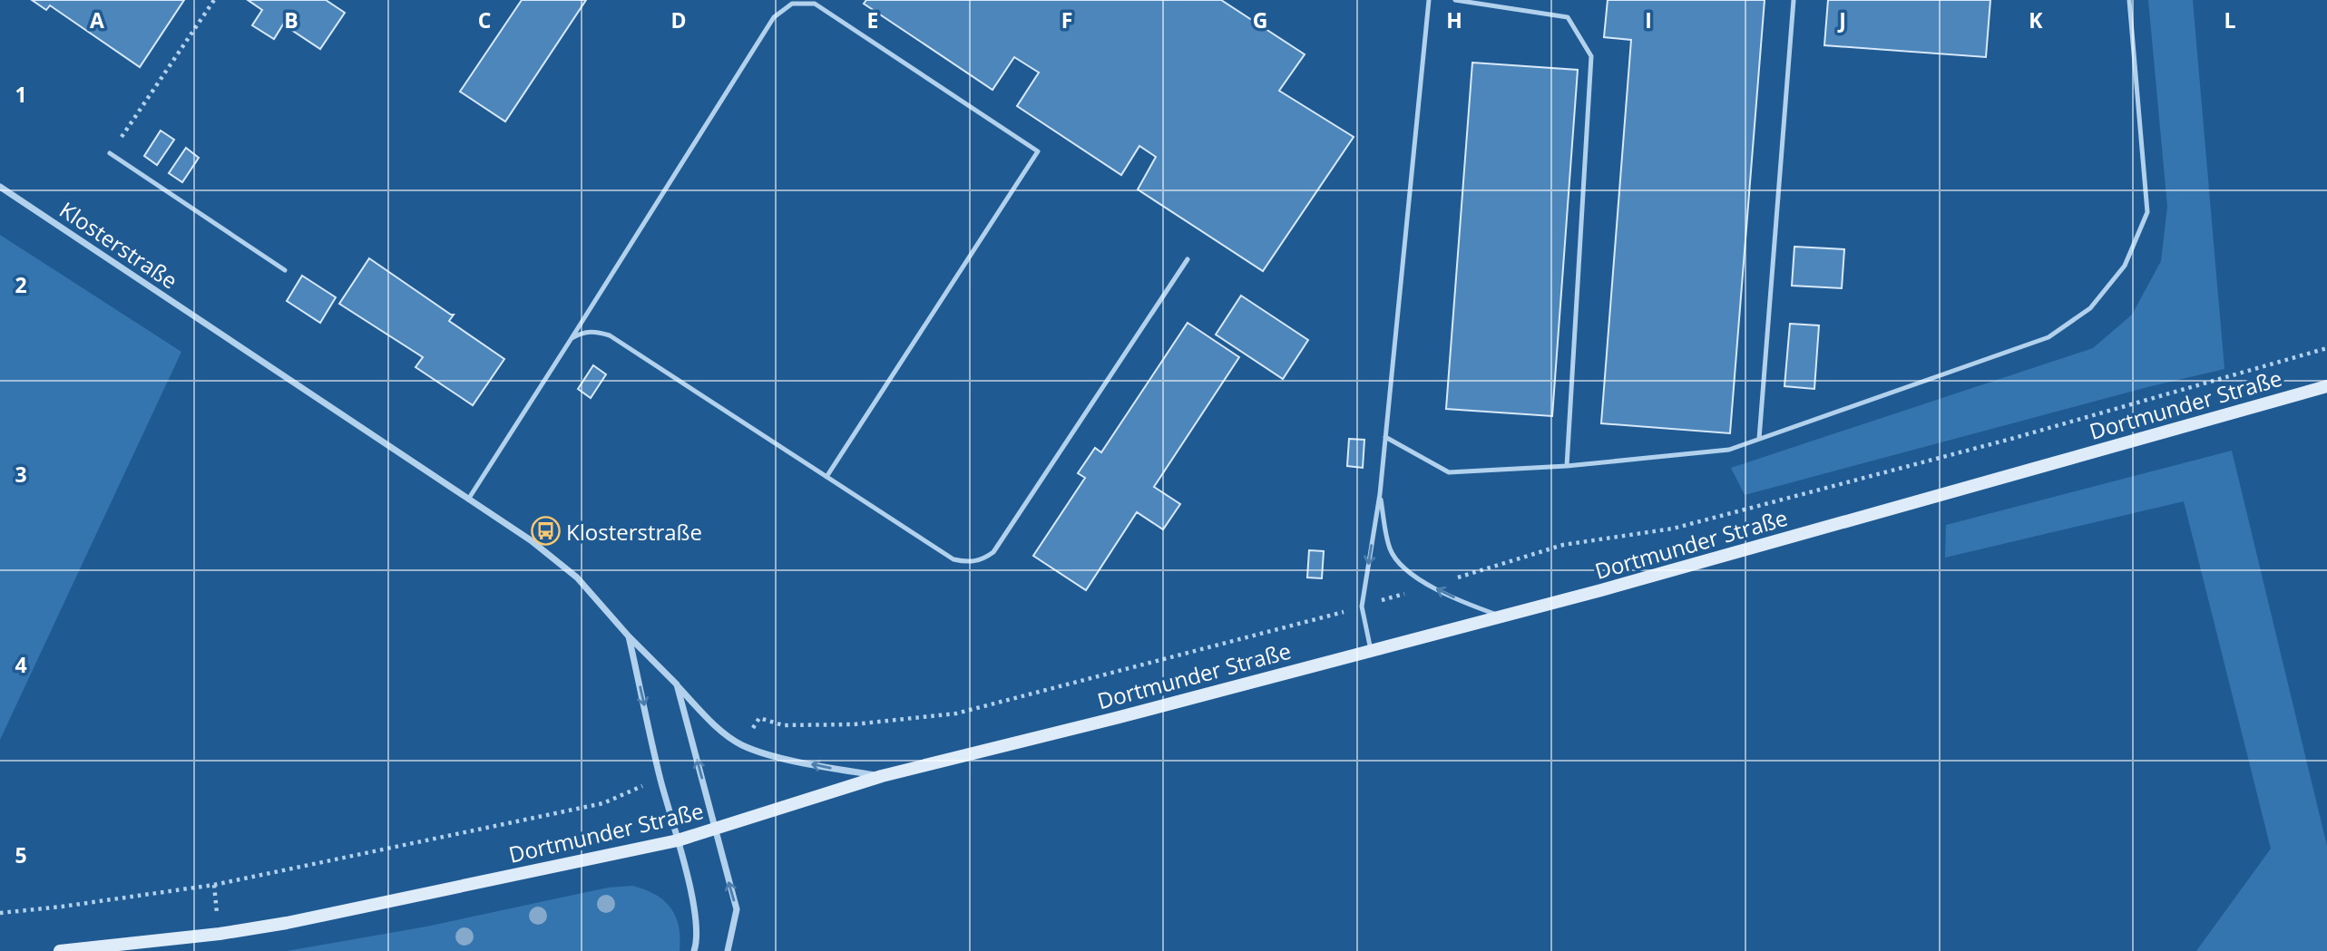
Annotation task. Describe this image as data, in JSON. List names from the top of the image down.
{
  "streets": {
    "main road": ["Dortmunder Straße"],
    "street": ["Klosterstraße"]
  },
  "crossings": [
    ["Klosterstraße", "Dortmunder Straße"]
  ],
  "places": {
    "bus stop": ["Klosterstraße"]
  },
  "grid": {
    "columns": [
      "A",
      "B",
      "C",
      "D",
      "E",
      "F",
      "G",
      "H",
      "I",
      "J",
      "K",
      "L"
    ],
    "rows": [
      "1",
      "2",
      "3",
      "4",
      "5"
    ]
  }
}
